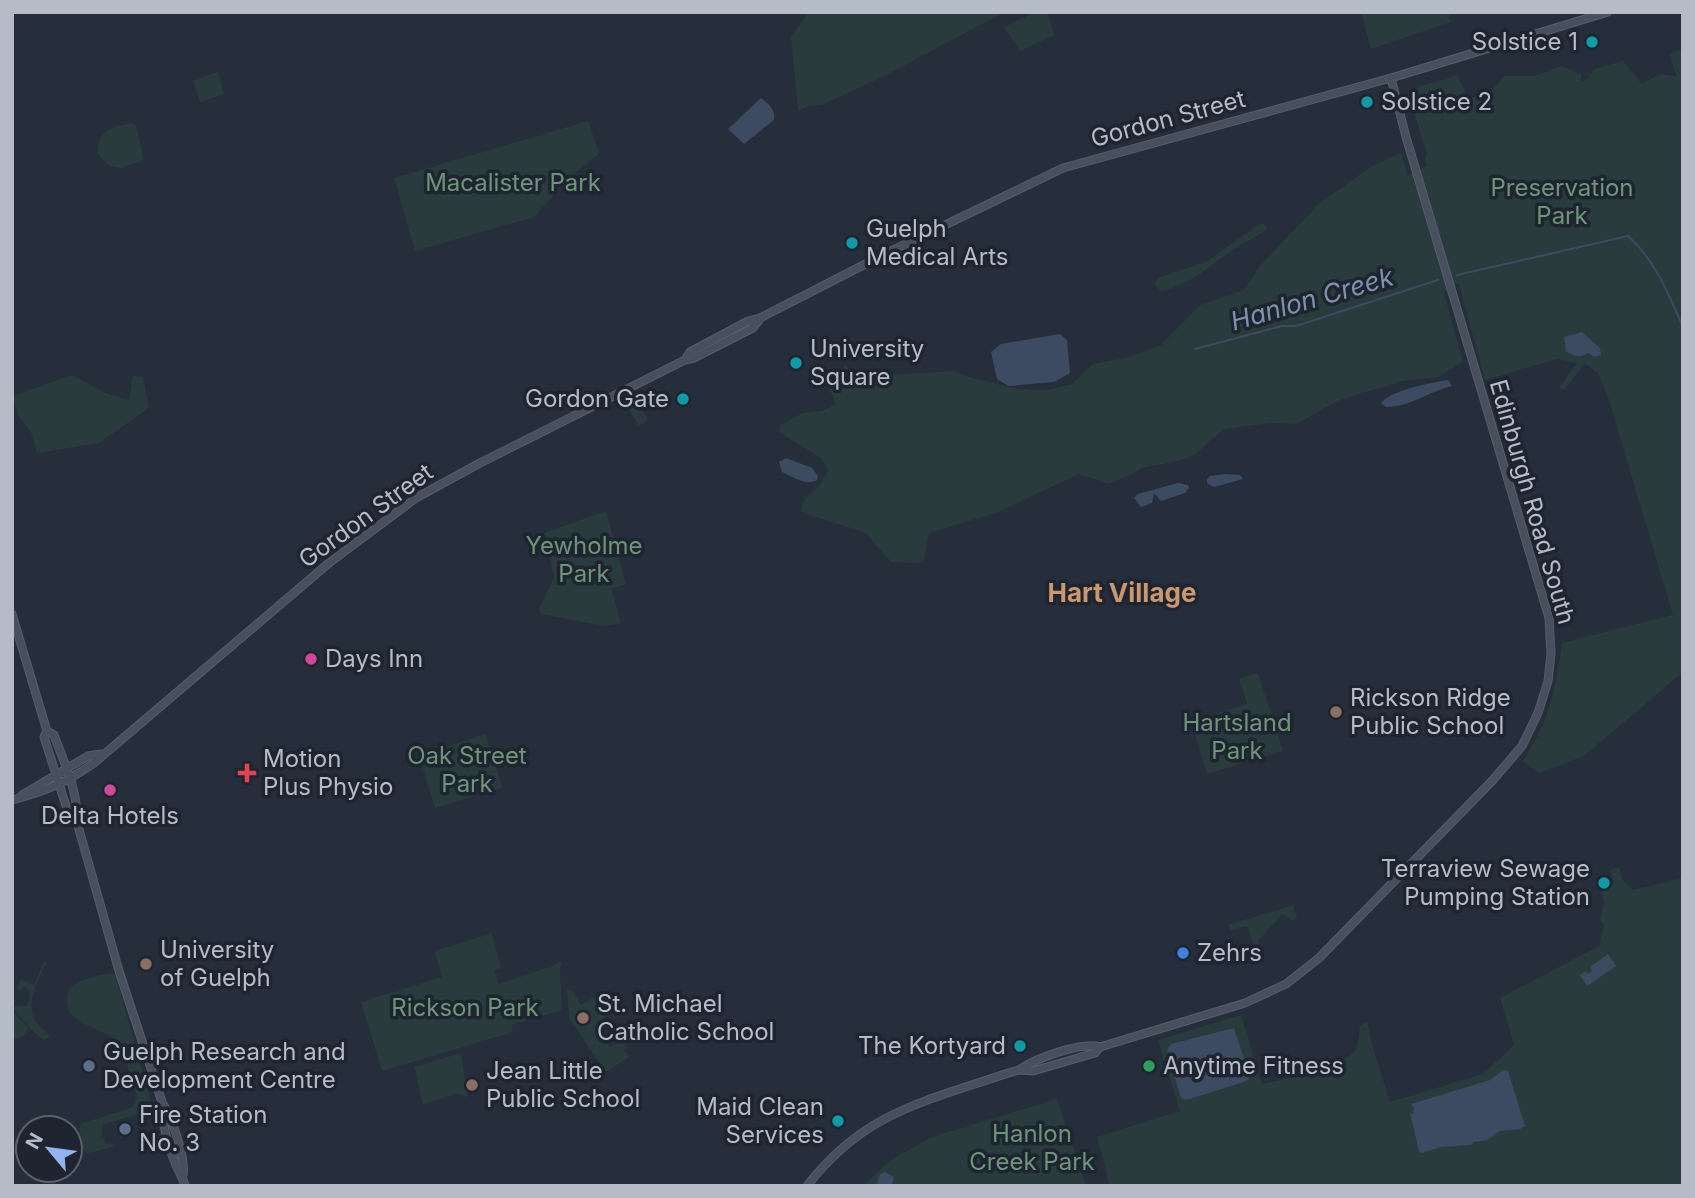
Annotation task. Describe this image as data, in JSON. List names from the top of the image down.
{
  "streets": {
    "main road": ["Gordon Street", "Edinburgh Road South"]
  },
  "crossings": [
    ["Gordon Street", "Edinburgh Road South"]
  ],
  "districts": ["Hart Village"],
  "water": ["Hanlon Creek"],
  "parks": [
    "Macalister Park",
    "Preservation Park",
    "Yewholme Park",
    "Hartsland Park",
    "Oak Street Park",
    "Rickson Park",
    "Hanlon Creek Park"
  ],
  "places": {
    "other": [
      "Solstice 1",
      "Solstice 2",
      "Guelph Medical Arts",
      "University Square",
      "Gordon Gate",
      "Days Inn",
      "Rickson Ridge Public School",
      "Delta Hotels",
      "Terraview Sewage Pumping Station",
      "Zehrs",
      "University of Guelph",
      "St. Michael Catholic School",
      "The Kortyard",
      "Guelph Research and Development Centre",
      "Anytime Fitness",
      "Jean Little Public School",
      "Maid Clean Services",
      "Fire Station No. 3"
    ],
    "health": ["Motion Plus Physio"]
  },
  "north": "top left"
}
